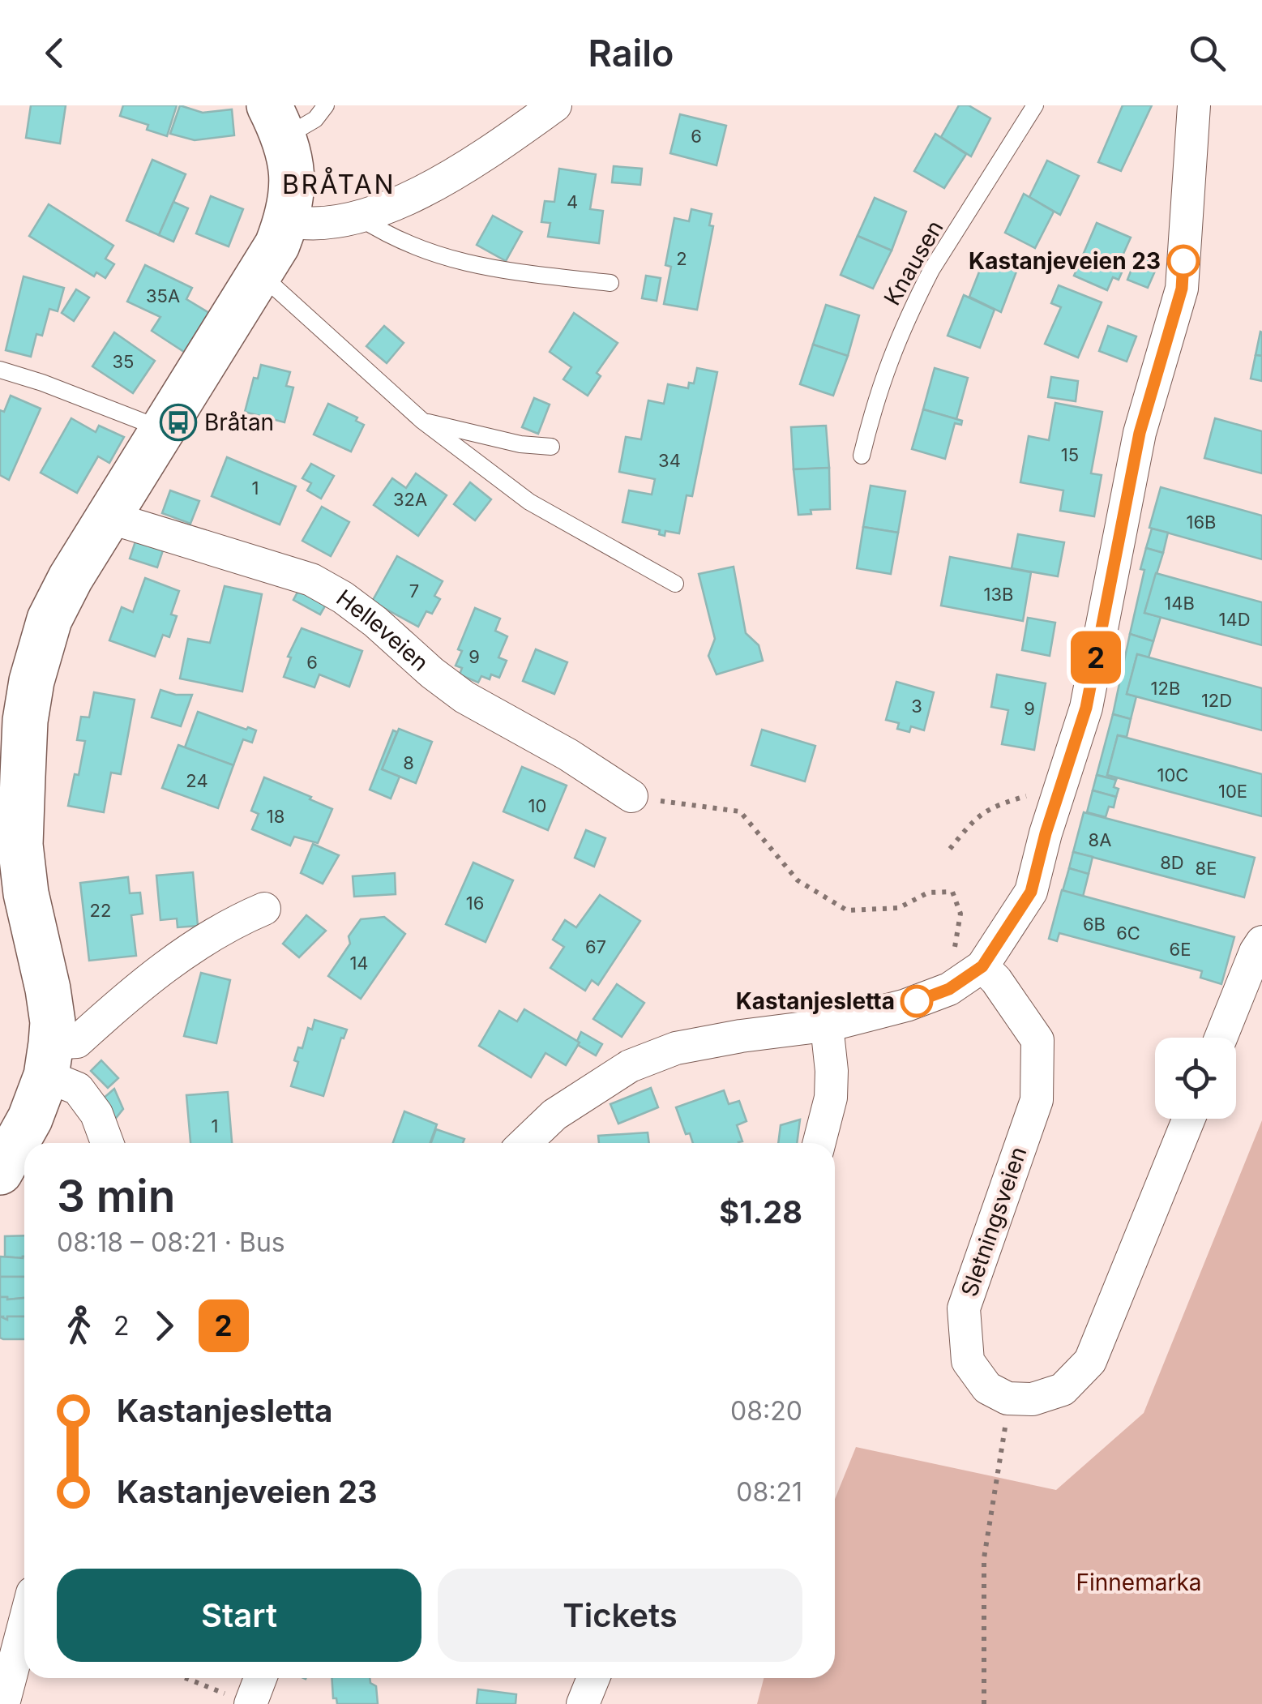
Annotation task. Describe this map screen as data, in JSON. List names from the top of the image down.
{
  "streets": {
    "street": ["Helleveien", "Sletningsveien"],
    "lane": ["Knausen"]
  },
  "districts": ["BRÅTAN"],
  "parks": ["Finnemarka"],
  "places": {
    "other": ["Kastanjeveien 23", "Kastanjesletta"],
    "bus stop": ["Bråtan"]
  },
  "lines": ["bus line 2"],
  "house_numbers": [
    "6",
    "4",
    "2",
    "35A",
    "35",
    "15",
    "34",
    "1",
    "32A",
    "16B",
    "7",
    "13B",
    "14B",
    "14D",
    "9",
    "6",
    "12B",
    "12D",
    "3",
    "9",
    "8",
    "10C",
    "24",
    "10E",
    "10",
    "18",
    "8A",
    "8D",
    "8E",
    "16",
    "22",
    "6B",
    "6C",
    "67",
    "6E",
    "14",
    "1"
  ],
  "page": {
    "header": "Railo",
    "on_map": "2",
    "heading": ["3 min", "08:18 – 08:21 · Bus", "$1.28"],
    "legs": ["2", "2"],
    "list": [
      {
        "name": "Kastanjesletta",
        "value": "08:20"
      },
      {
        "name": "Kastanjeveien 23",
        "value": "08:21"
      }
    ],
    "buttons": ["Start", "Tickets"]
  }
}
